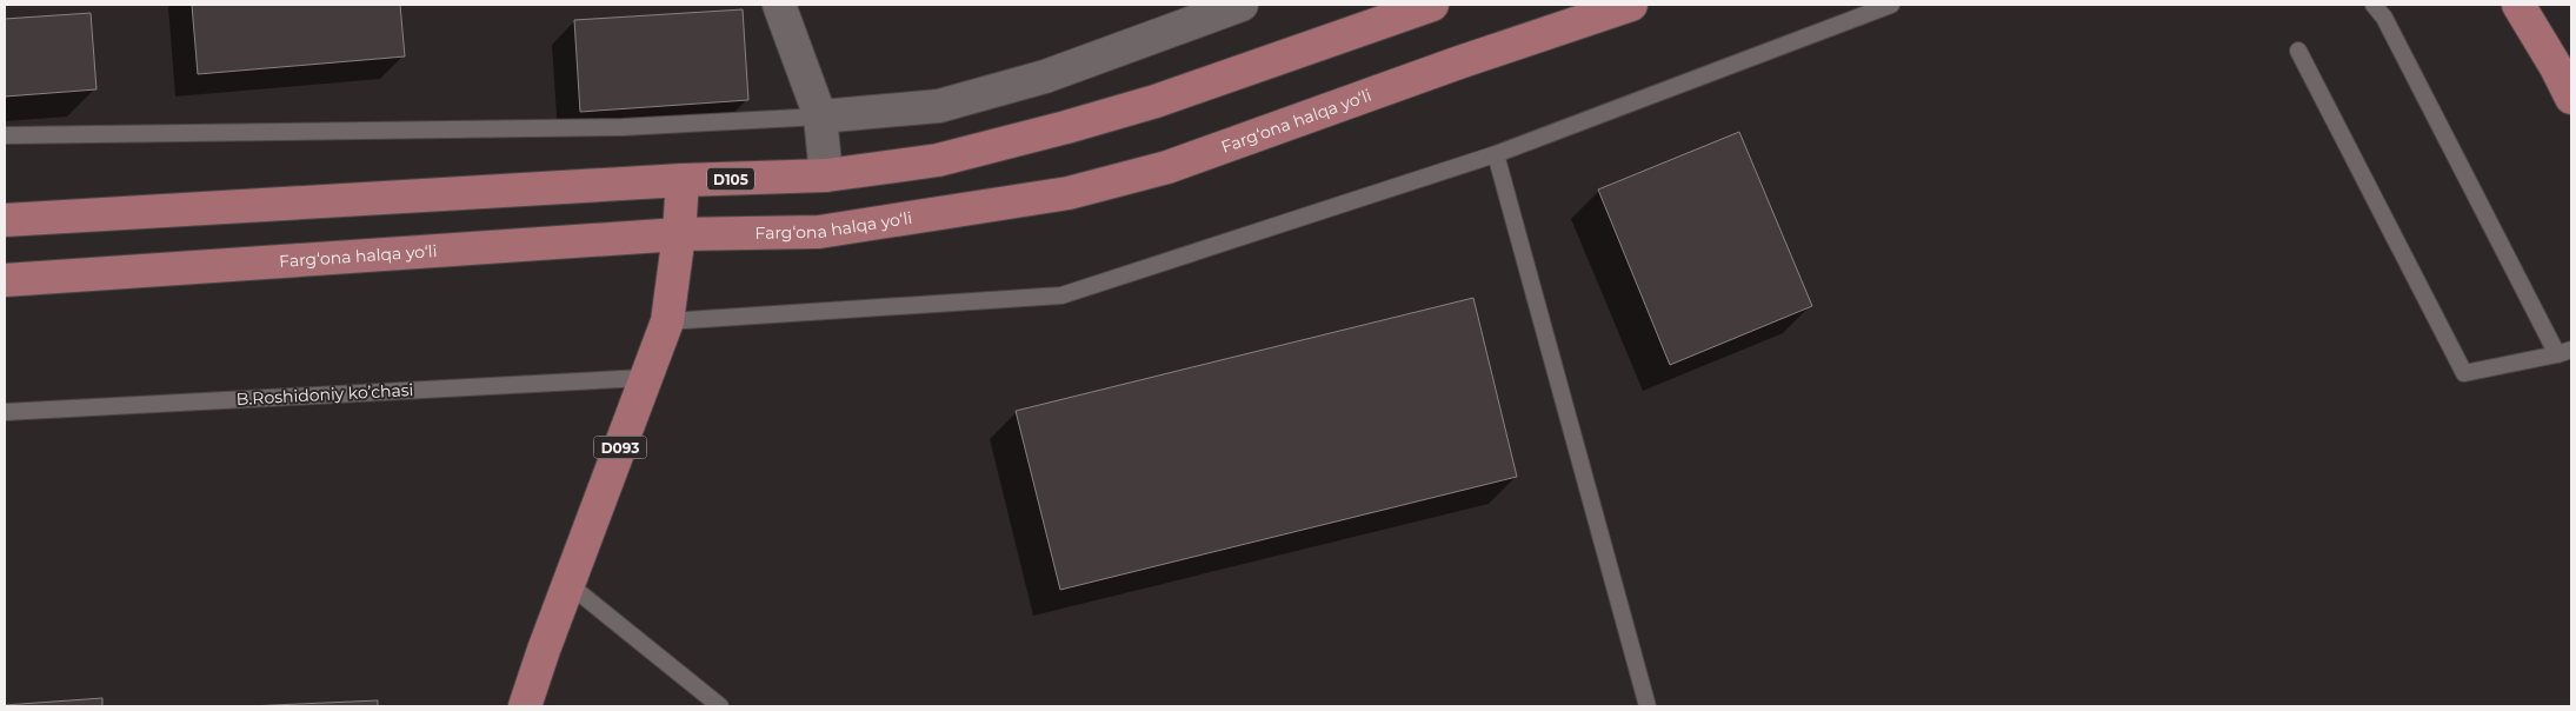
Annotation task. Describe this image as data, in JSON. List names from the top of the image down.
{
  "streets": {
    "main road": ["Farg‘ona halqa yo‘li", "D105", "D093"],
    "lane": ["B.Roshidoniy ko’chasi"]
  },
  "crossings": [
    ["Farg‘ona halqa yo‘li", "D093"],
    ["D105", "D093"],
    ["B.Roshidoniy ko’chasi", "D093"]
  ]
}
